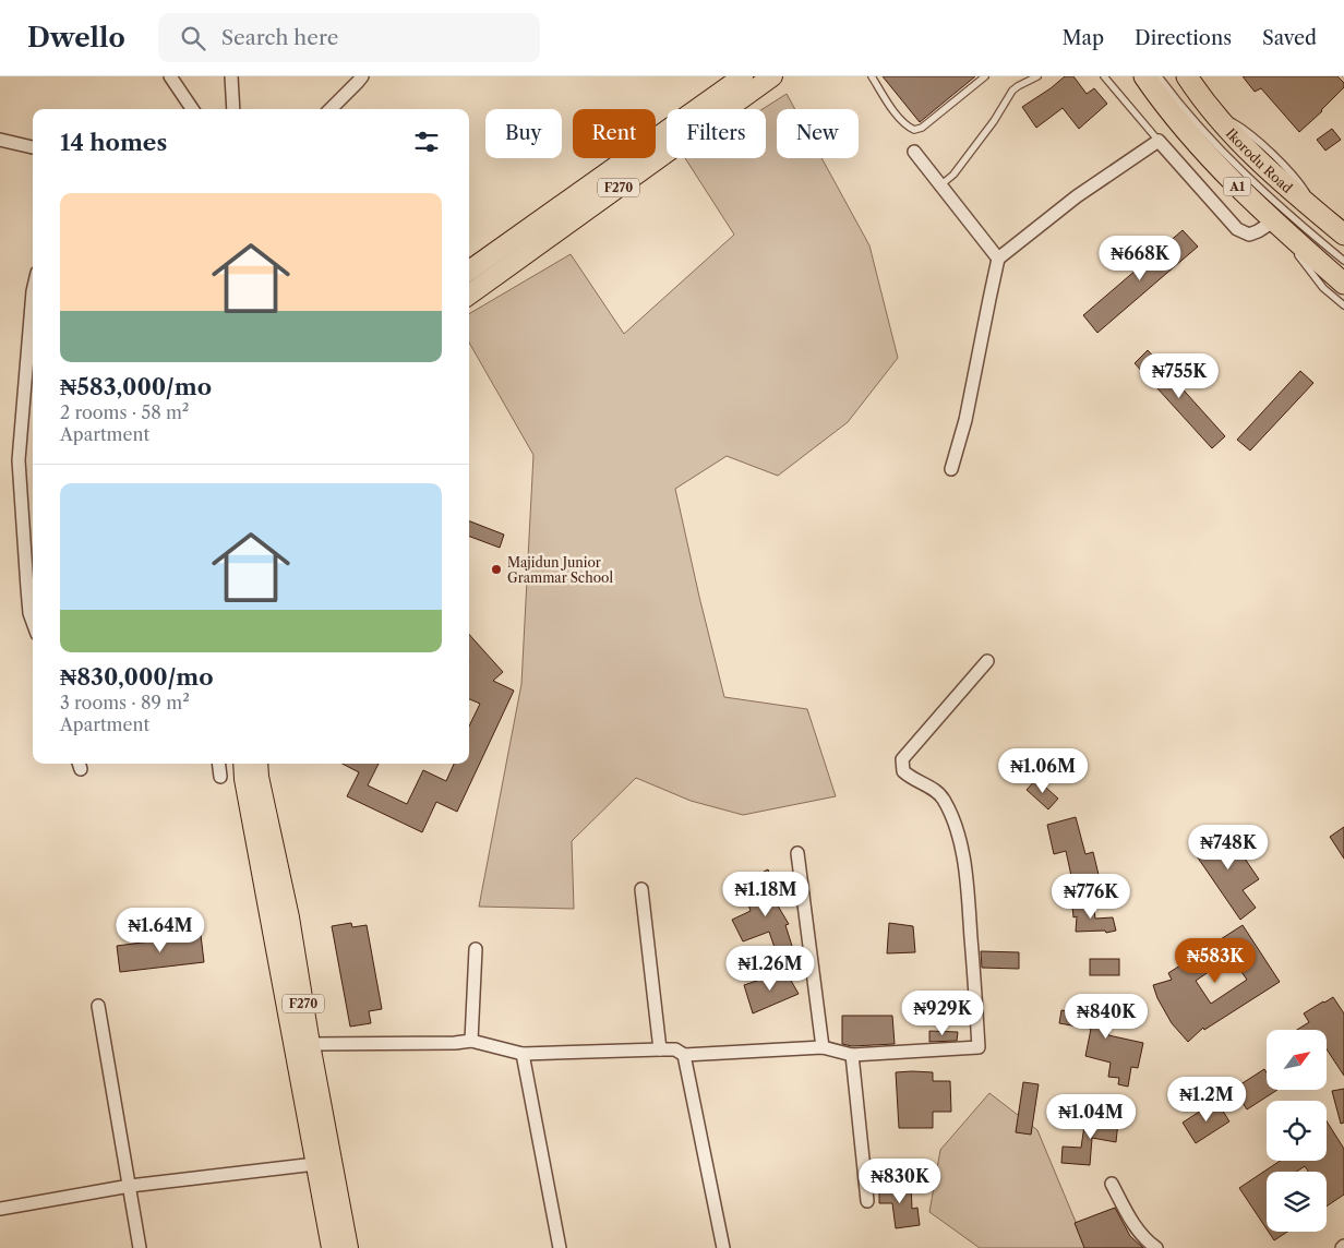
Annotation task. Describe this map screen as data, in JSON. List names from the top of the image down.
{
  "streets": {
    "highway": ["Ikorodu Road", "A1"],
    "main road": ["F270"]
  },
  "places": ["Majidun Junior Grammar School"],
  "north": "top right",
  "page": {
    "header": "Dwello",
    "search": "Search here",
    "nav": ["Map", "Directions", "Saved"],
    "chip": [
      "Buy",
      "Rent",
      "Filters",
      "New"
    ],
    "heading": "14 homes",
    "list": [
      {
        "name": "₦583,000/mo",
        "note": "2 rooms · 58 m² · Apartment"
      },
      {
        "name": "₦830,000/mo",
        "note": "3 rooms · 89 m² · Apartment"
      }
    ],
    "price": [
      "₦668K",
      "₦755K",
      "₦1.06M",
      "₦748K",
      "₦1.18M",
      "₦776K",
      "₦1.64M",
      "₦583K",
      "₦1.26M",
      "₦929K",
      "₦840K",
      "₦1.2M",
      "₦1.04M",
      "₦830K"
    ]
  }
}
